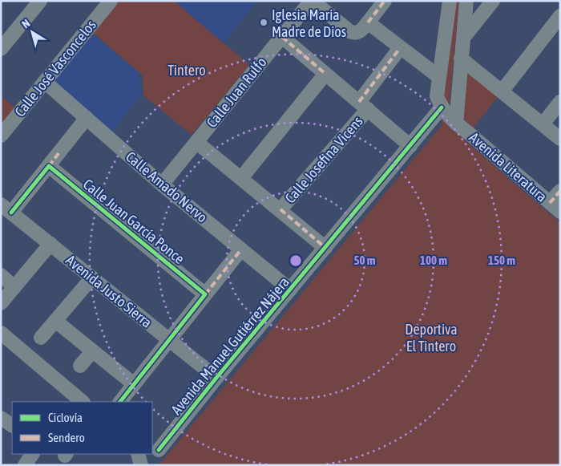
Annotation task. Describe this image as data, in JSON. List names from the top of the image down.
{
  "streets": {
    "street": [
      "Calle José Vasconcelos",
      "Calle Juan Rulfo",
      "Calle Josefina Vicens",
      "Avenida Literatura",
      "Calle Amado Nervo",
      "Calle Juan García Ponce",
      "Avenida Justo Sierra",
      "Avenida Manuel Gutiérrez Nájera"
    ]
  },
  "crossings": [
    ["Calle José Vasconcelos", "Calle Amado Nervo"],
    ["Calle Juan Rulfo", "Calle Amado Nervo"],
    ["Avenida Literatura", "Avenida Manuel Gutiérrez Nájera"],
    ["Calle Amado Nervo", "Avenida Manuel Gutiérrez Nájera"],
    ["Avenida Justo Sierra", "Avenida Manuel Gutiérrez Nájera"]
  ],
  "parks": ["Tintero", "Deportiva El Tintero"],
  "places": ["Iglesia Maria Madre de Dios"],
  "legend": ["Ciclovía", "Sendero"],
  "north": "top left",
  "rings": ["50 m", "100 m", "150 m"]
}
